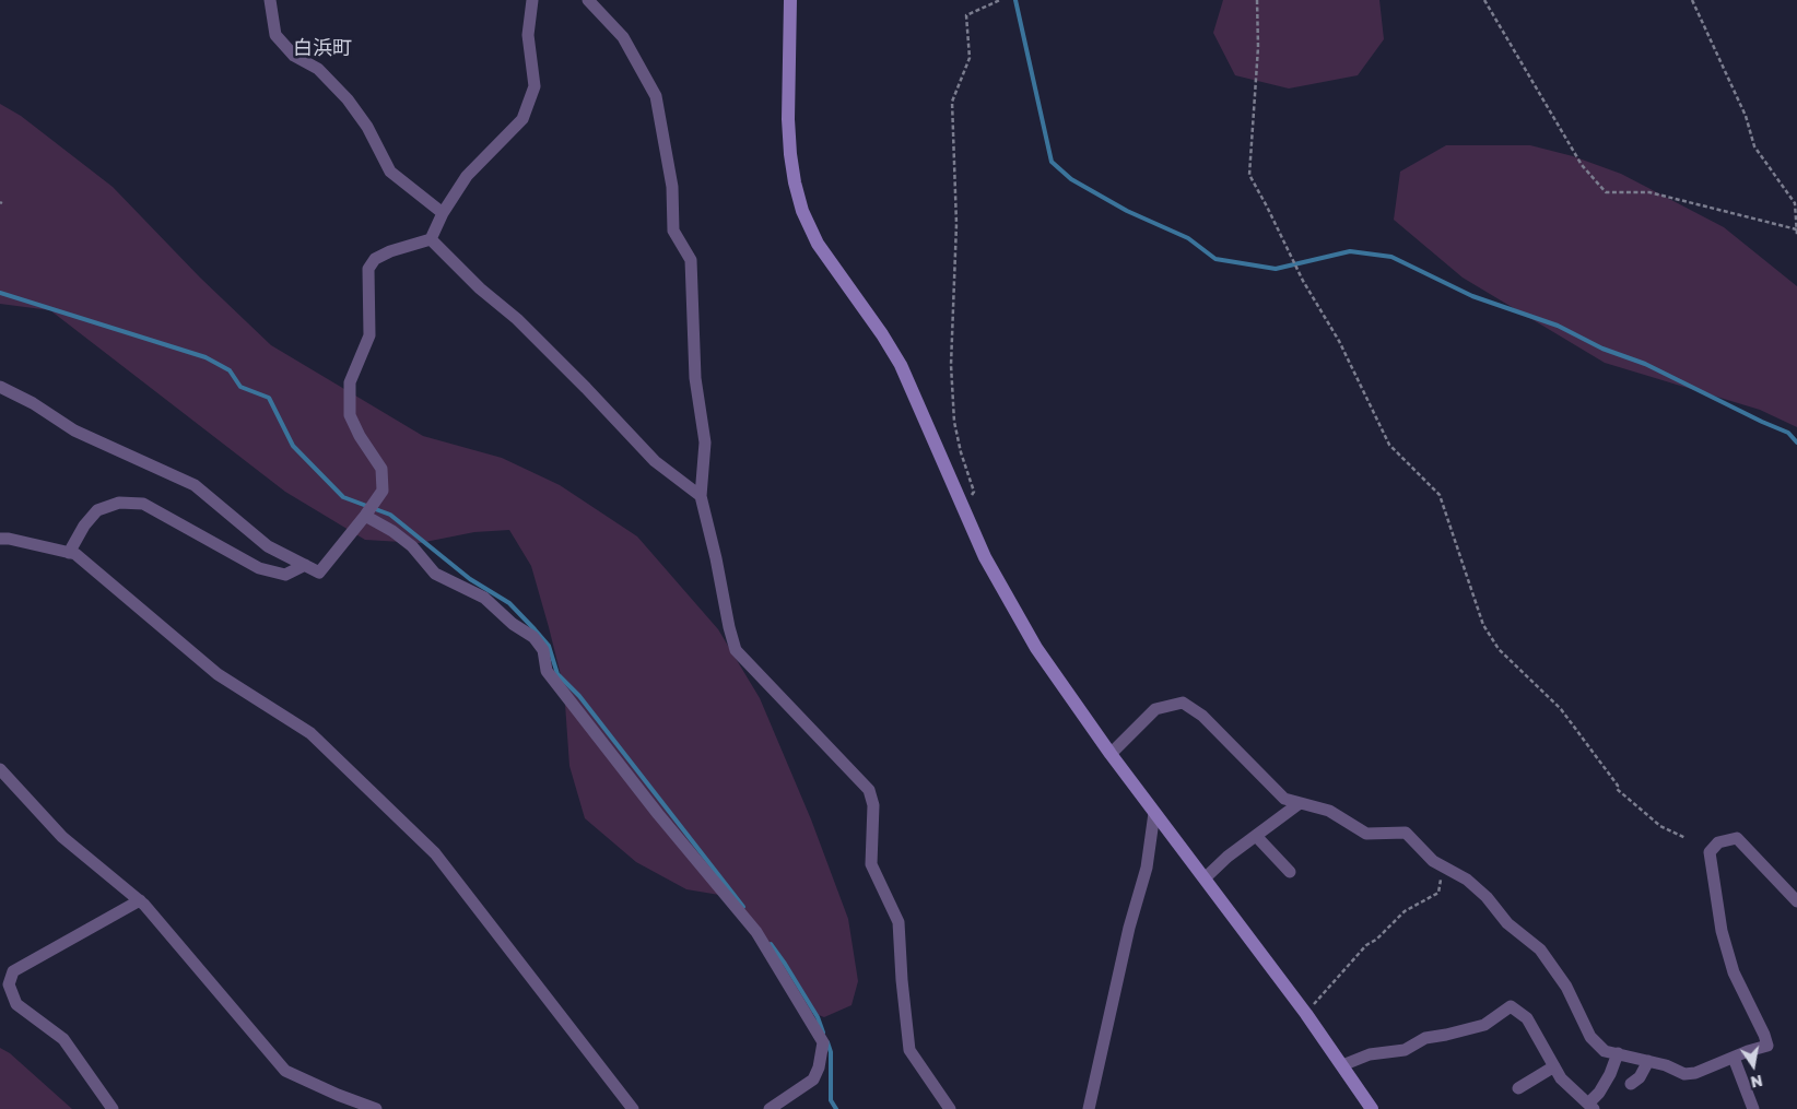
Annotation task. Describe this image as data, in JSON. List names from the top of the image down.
{
  "districts": ["白浜町"],
  "north": "bottom"
}
